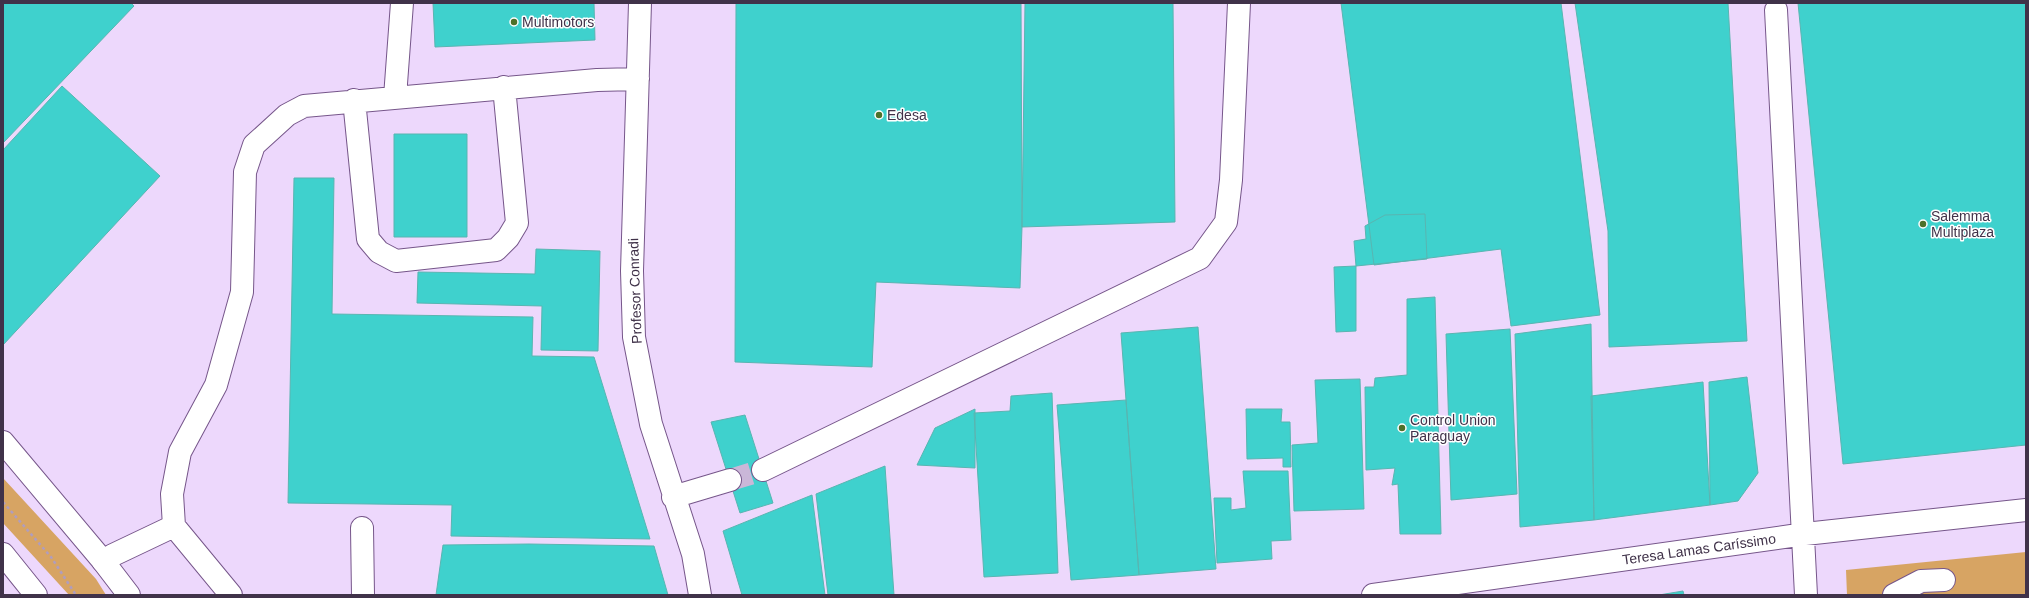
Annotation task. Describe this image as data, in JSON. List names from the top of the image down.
{
  "streets": {
    "street": ["Profesor Conradi", "Teresa Lamas Caríssimo"]
  },
  "places": [
    "Multimotors",
    "Edesa",
    "Salemma Multiplaza",
    "Control Union Paraguay"
  ]
}
